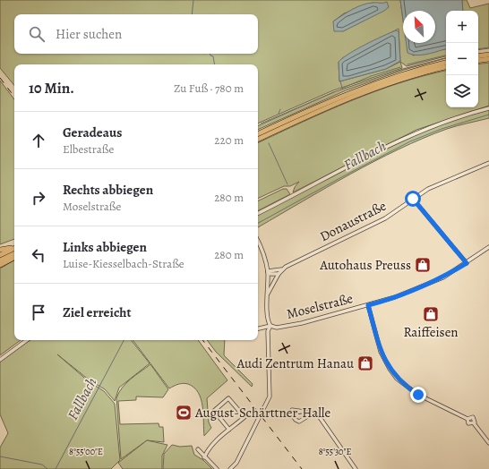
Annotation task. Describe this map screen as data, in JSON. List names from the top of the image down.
{
  "streets": {
    "street": ["Donaustraße", "Moselstraße"]
  },
  "crossings": [
    ["Donaustraße", "Moselstraße"]
  ],
  "water": ["Fallbach"],
  "places": {
    "shop": ["Autohaus Preuss", "Raiffeisen", "Audi Zentrum Hanau"],
    "sports": ["August-Schärttner-Halle"]
  },
  "north": "top left",
  "page": {
    "map_buttons": ["+", "−"],
    "search": "Hier suchen",
    "heading": ["10 Min.", "Zu Fuß · 780 m"],
    "list": [
      ["Geradeaus", "Elbestraße", "220 m"],
      ["Rechts abbiegen", "Moselstraße", "280 m"],
      ["Links abbiegen", "Luise-Kiesselbach-Straße", "280 m"],
      "Ziel erreicht"
    ]
  },
  "coordinates": ["8°55'00\"E", "8°55'30\"E"]
}
